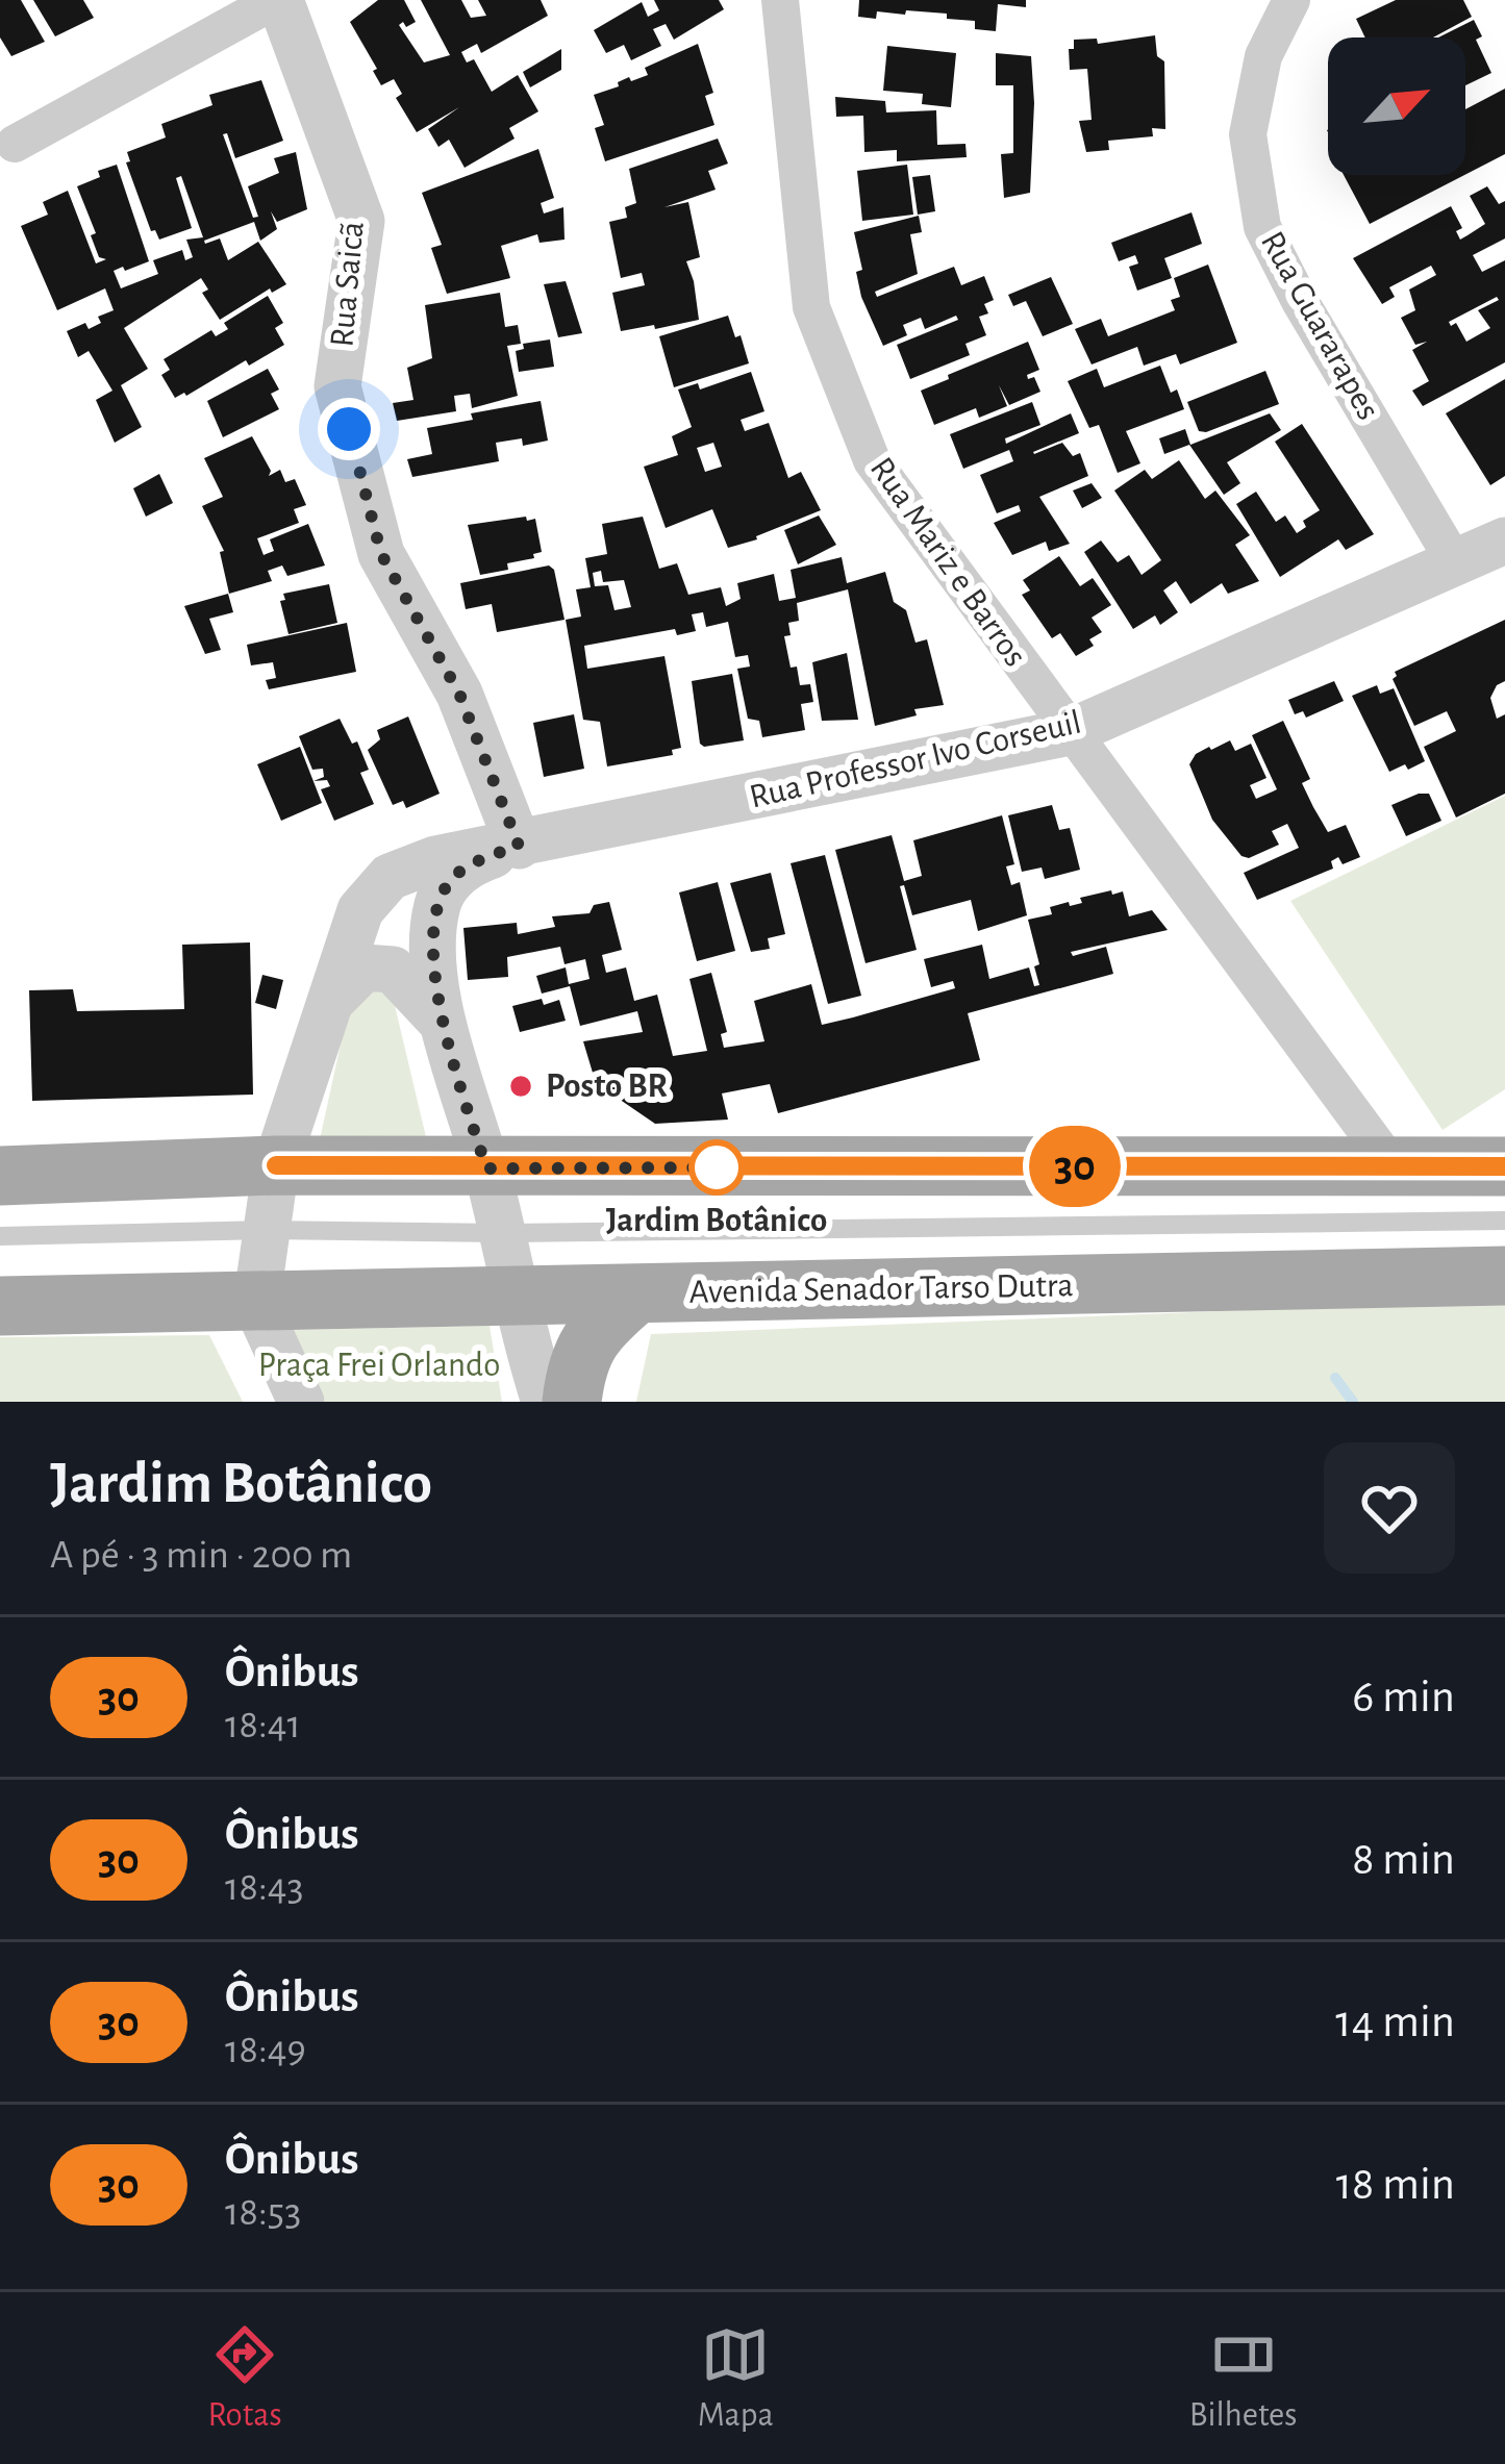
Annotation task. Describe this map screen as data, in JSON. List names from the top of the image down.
{
  "streets": {
    "main road": ["Avenida Senador Tarso Dutra"],
    "street": [
      "Rua Saicã",
      "Rua Guararapes",
      "Rua Mariz e Barros",
      "Rua Professor Ivo Corseuil"
    ]
  },
  "crossings": [
    ["Rua Saicã", "Rua Professor Ivo Corseuil"],
    ["Rua Guararapes", "Rua Professor Ivo Corseuil"],
    ["Rua Mariz e Barros", "Rua Professor Ivo Corseuil"],
    ["Rua Professor Ivo Corseuil", "Avenida Senador Tarso Dutra"]
  ],
  "parks": ["Praça Frei Orlando"],
  "places": ["Posto BR", "Jardim Botânico"],
  "lines": ["bus line 30"],
  "north": "top right",
  "page": {
    "on_map": "30",
    "heading": ["Jardim Botânico", "A pé · 3 min · 200 m"],
    "list": [
      {
        "mark": "30",
        "name": "Ônibus",
        "note": "18:41",
        "value": "6 min"
      },
      {
        "mark": "30",
        "name": "Ônibus",
        "note": "18:43",
        "value": "8 min"
      },
      {
        "mark": "30",
        "name": "Ônibus",
        "note": "18:49",
        "value": "14 min"
      },
      {
        "mark": "30",
        "name": "Ônibus",
        "note": "18:53",
        "value": "18 min"
      }
    ],
    "tabs": ["Rotas", "Mapa", "Bilhetes"]
  }
}
